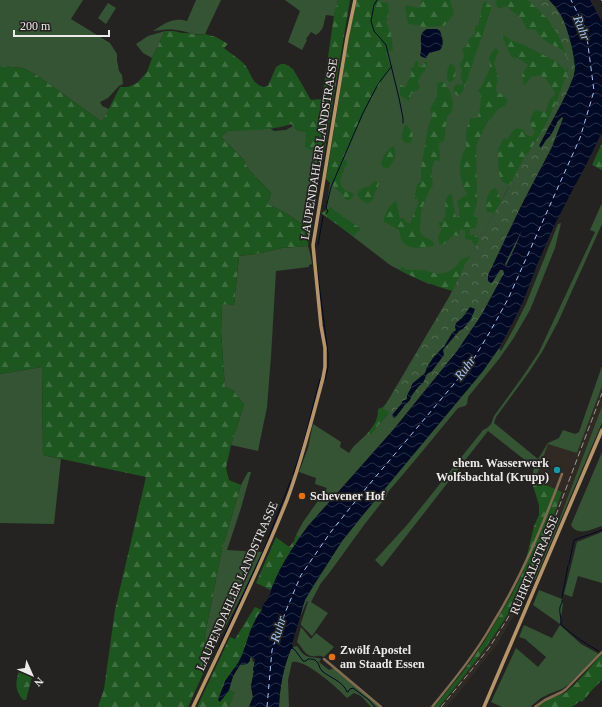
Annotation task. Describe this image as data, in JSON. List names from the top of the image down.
{
  "streets": {
    "main road": ["LAUPENDAHLER LANDSTRASSE", "RUHRTALSTRASSE"]
  },
  "water": ["Ruhr"],
  "places": ["ehem. Wasserwerk Wolfsbachtal (Krupp)", "Schevener Hof", "Zwölf Apostel am Staadt Essen"],
  "scale_bar": "200 m",
  "north": "bottom right"
}
